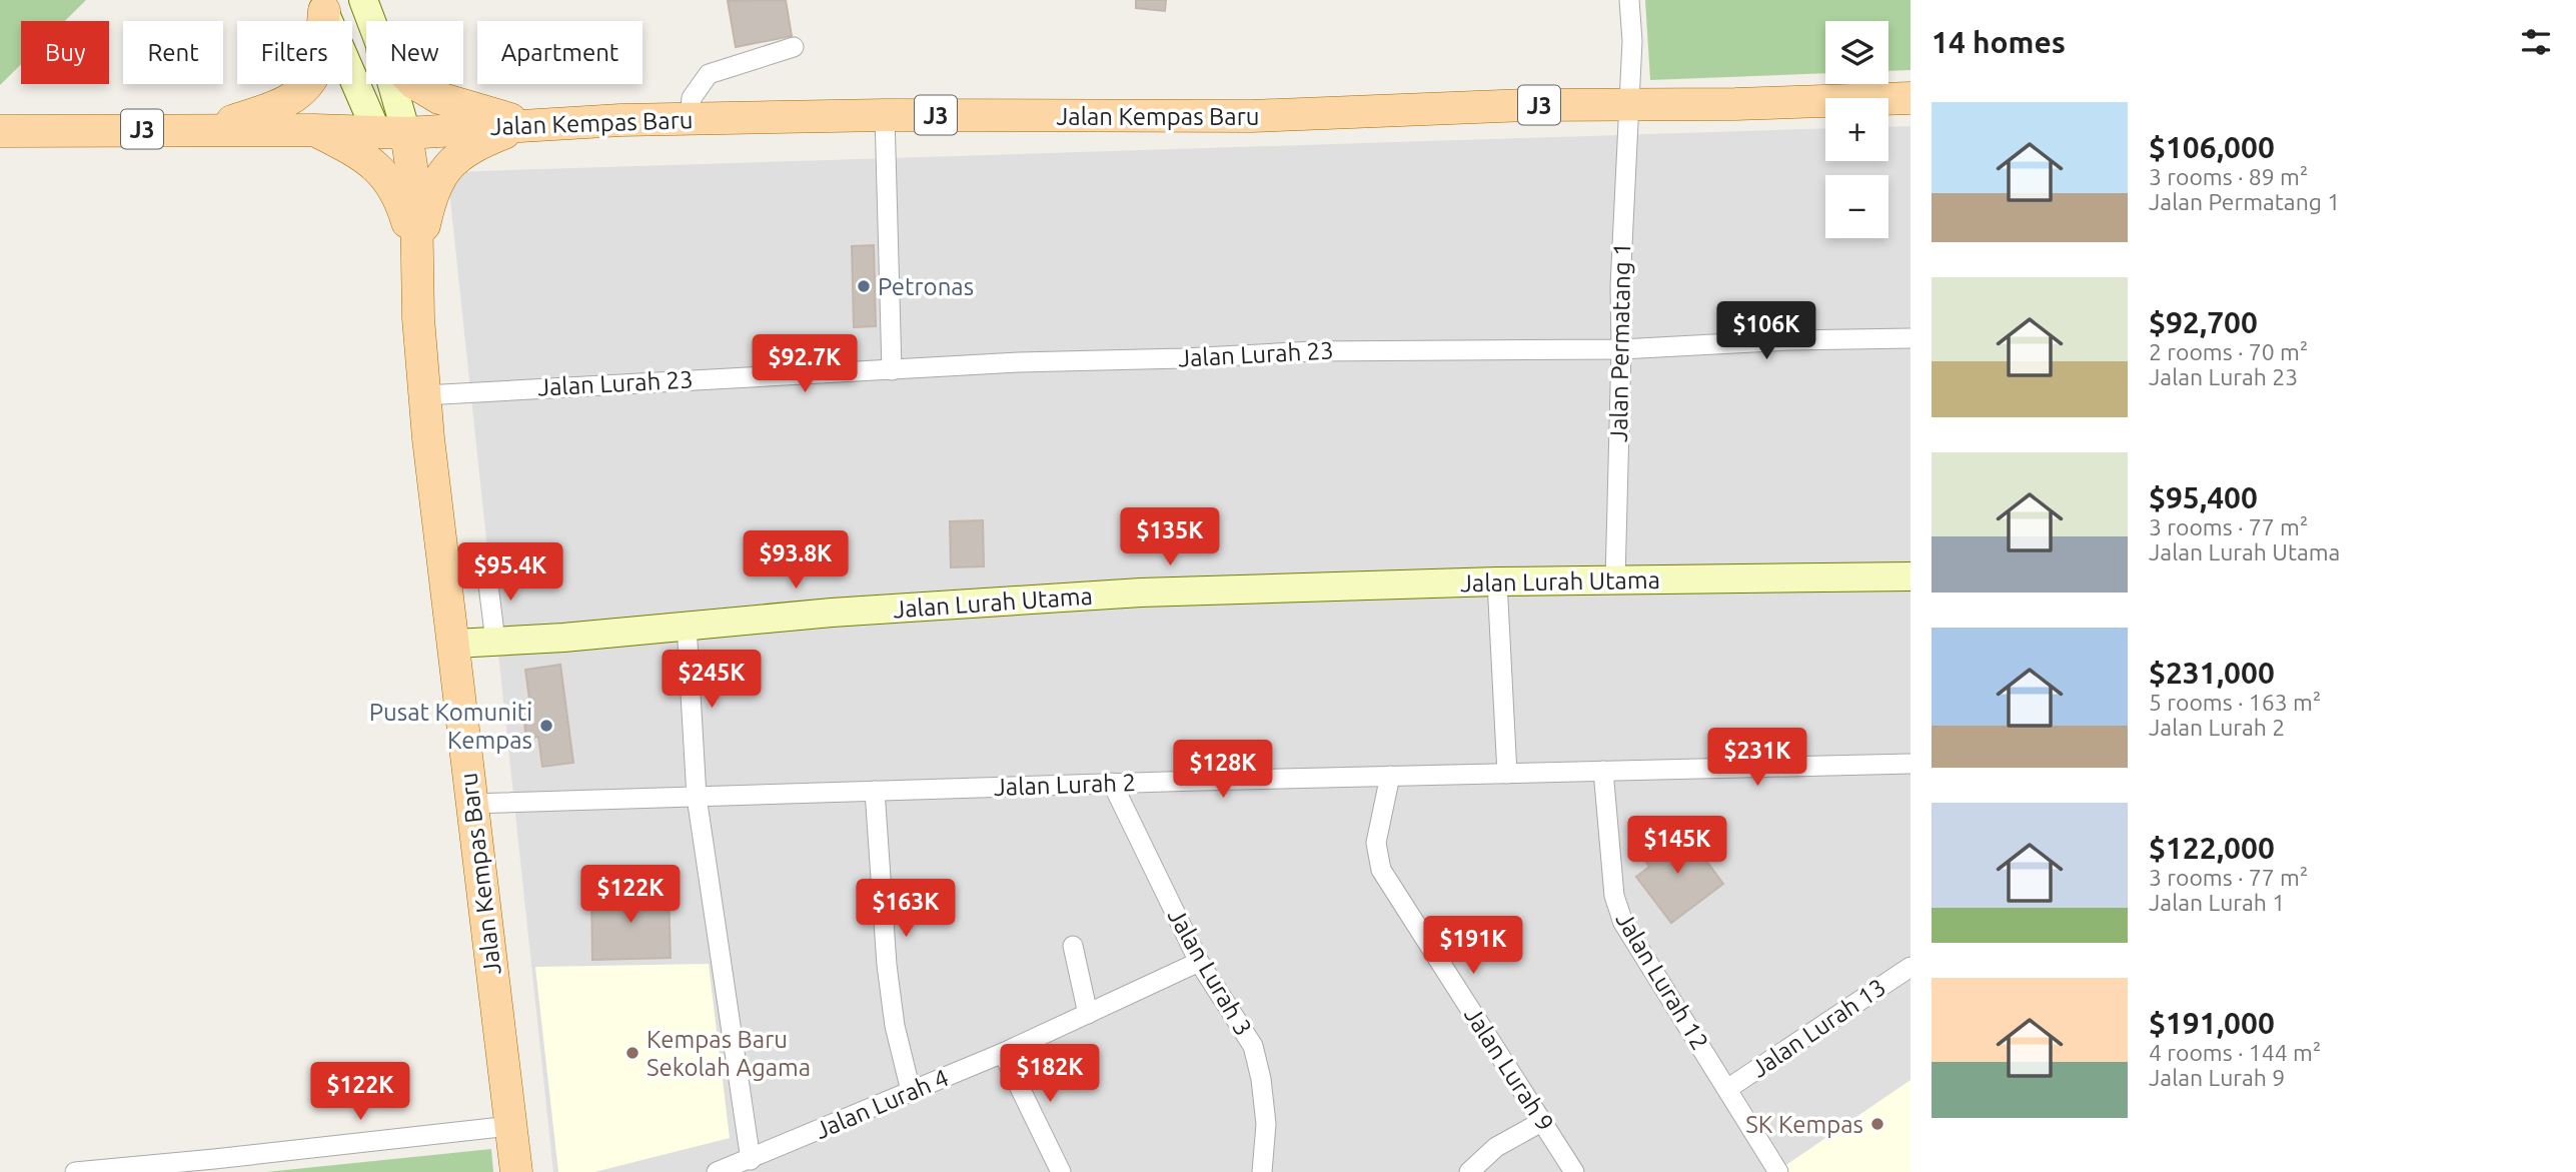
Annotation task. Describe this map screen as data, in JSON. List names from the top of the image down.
{
  "streets": {
    "main road": ["J3", "Jalan Kempas Baru"],
    "street": [
      "Jalan Permatang 1",
      "Jalan Lurah 23",
      "Jalan Lurah Utama",
      "Jalan Lurah 2",
      "Jalan Lurah 3",
      "Jalan Lurah 12",
      "Jalan Lurah 13",
      "Jalan Lurah 9",
      "Jalan Lurah 4"
    ]
  },
  "crossings": [
    ["Jalan Kempas Baru", "Jalan Permatang 1"],
    ["Jalan Kempas Baru", "Jalan Lurah 23"],
    ["Jalan Kempas Baru", "Jalan Lurah Utama"],
    ["Jalan Kempas Baru", "Jalan Lurah 2"],
    ["Jalan Permatang 1", "Jalan Lurah 23"],
    ["Jalan Permatang 1", "Jalan Lurah Utama"],
    ["Jalan Lurah 2", "Jalan Lurah 3"],
    ["Jalan Lurah 2", "Jalan Lurah 12"],
    ["Jalan Lurah 2", "Jalan Lurah 9"],
    ["Jalan Lurah 3", "Jalan Lurah 4"],
    ["Jalan Lurah 12", "Jalan Lurah 13"]
  ],
  "places": [
    "Petronas",
    "Pusat Komuniti Kempas",
    "Kempas Baru Sekolah Agama",
    "SK Kempas"
  ],
  "page": {
    "heading": "14 homes",
    "map_buttons": ["+", "−"],
    "chip": [
      "Buy",
      "Rent",
      "Filters",
      "New",
      "Apartment"
    ],
    "list": [
      {
        "name": "$106,000",
        "note": "3 rooms · 89 m² · Jalan Permatang 1"
      },
      {
        "name": "$92,700",
        "note": "2 rooms · 70 m² · Jalan Lurah 23"
      },
      {
        "name": "$95,400",
        "note": "3 rooms · 77 m² · Jalan Lurah Utama"
      },
      {
        "name": "$231,000",
        "note": "5 rooms · 163 m² · Jalan Lurah 2"
      },
      {
        "name": "$122,000",
        "note": "3 rooms · 77 m² · Jalan Lurah 1"
      },
      {
        "name": "$191,000",
        "note": "4 rooms · 144 m² · Jalan Lurah 9"
      }
    ],
    "price": [
      "$106K",
      "$92.7K",
      "$135K",
      "$93.8K",
      "$95.4K",
      "$245K",
      "$231K",
      "$128K",
      "$145K",
      "$122K",
      "$163K",
      "$191K",
      "$182K",
      "$122K"
    ]
  }
}
